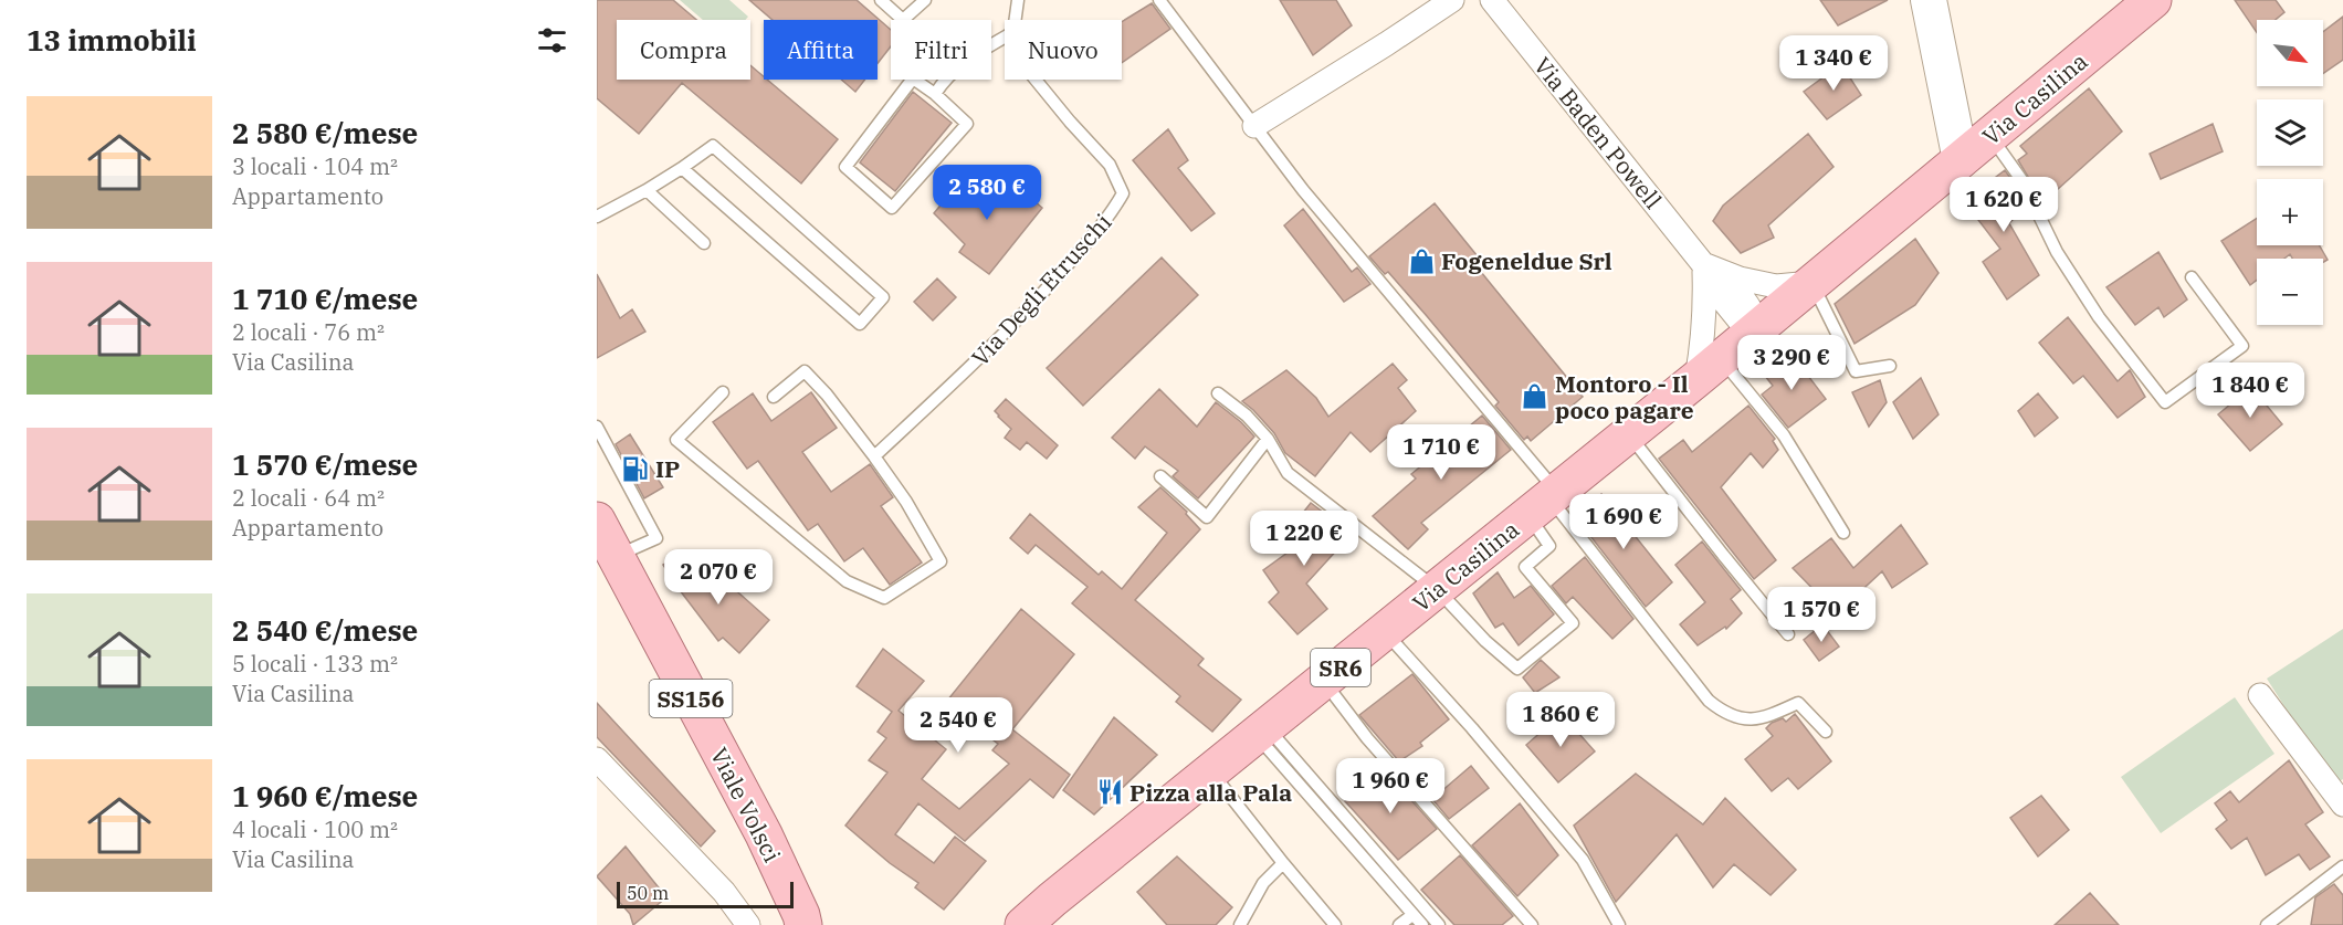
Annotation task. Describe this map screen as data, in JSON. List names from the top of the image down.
{
  "streets": {
    "main road": [
      "Via Casilina",
      "SR6",
      "SS156",
      "Viale Volsci"
    ],
    "street": ["Via Baden Powell"],
    "lane": ["Via Degli Etruschi"]
  },
  "crossings": [
    ["Via Casilina", "Via Baden Powell"]
  ],
  "places": {
    "shop": ["Fogeneldue Srl", "Montoro - Il poco pagare"],
    "fuel station": ["IP"],
    "restaurant": ["Pizza alla Pala"]
  },
  "scale_bar": "50 m",
  "north": "bottom right",
  "page": {
    "heading": "13 immobili",
    "map_buttons": ["+", "−"],
    "chip": [
      "Compra",
      "Affitta",
      "Filtri",
      "Nuovo"
    ],
    "price": [
      "1 340 €",
      "2 580 €",
      "1 620 €",
      "3 290 €",
      "1 840 €",
      "1 710 €",
      "1 690 €",
      "1 220 €",
      "2 070 €",
      "1 570 €",
      "1 860 €",
      "2 540 €",
      "1 960 €"
    ],
    "list": [
      {
        "name": "2 580 €/mese",
        "note": "3 locali · 104 m² · Appartamento"
      },
      {
        "name": "1 710 €/mese",
        "note": "2 locali · 76 m² · Via Casilina"
      },
      {
        "name": "1 570 €/mese",
        "note": "2 locali · 64 m² · Appartamento"
      },
      {
        "name": "2 540 €/mese",
        "note": "5 locali · 133 m² · Via Casilina"
      },
      {
        "name": "1 960 €/mese",
        "note": "4 locali · 100 m² · Via Casilina"
      }
    ],
    "scale": "50 m"
  }
}
